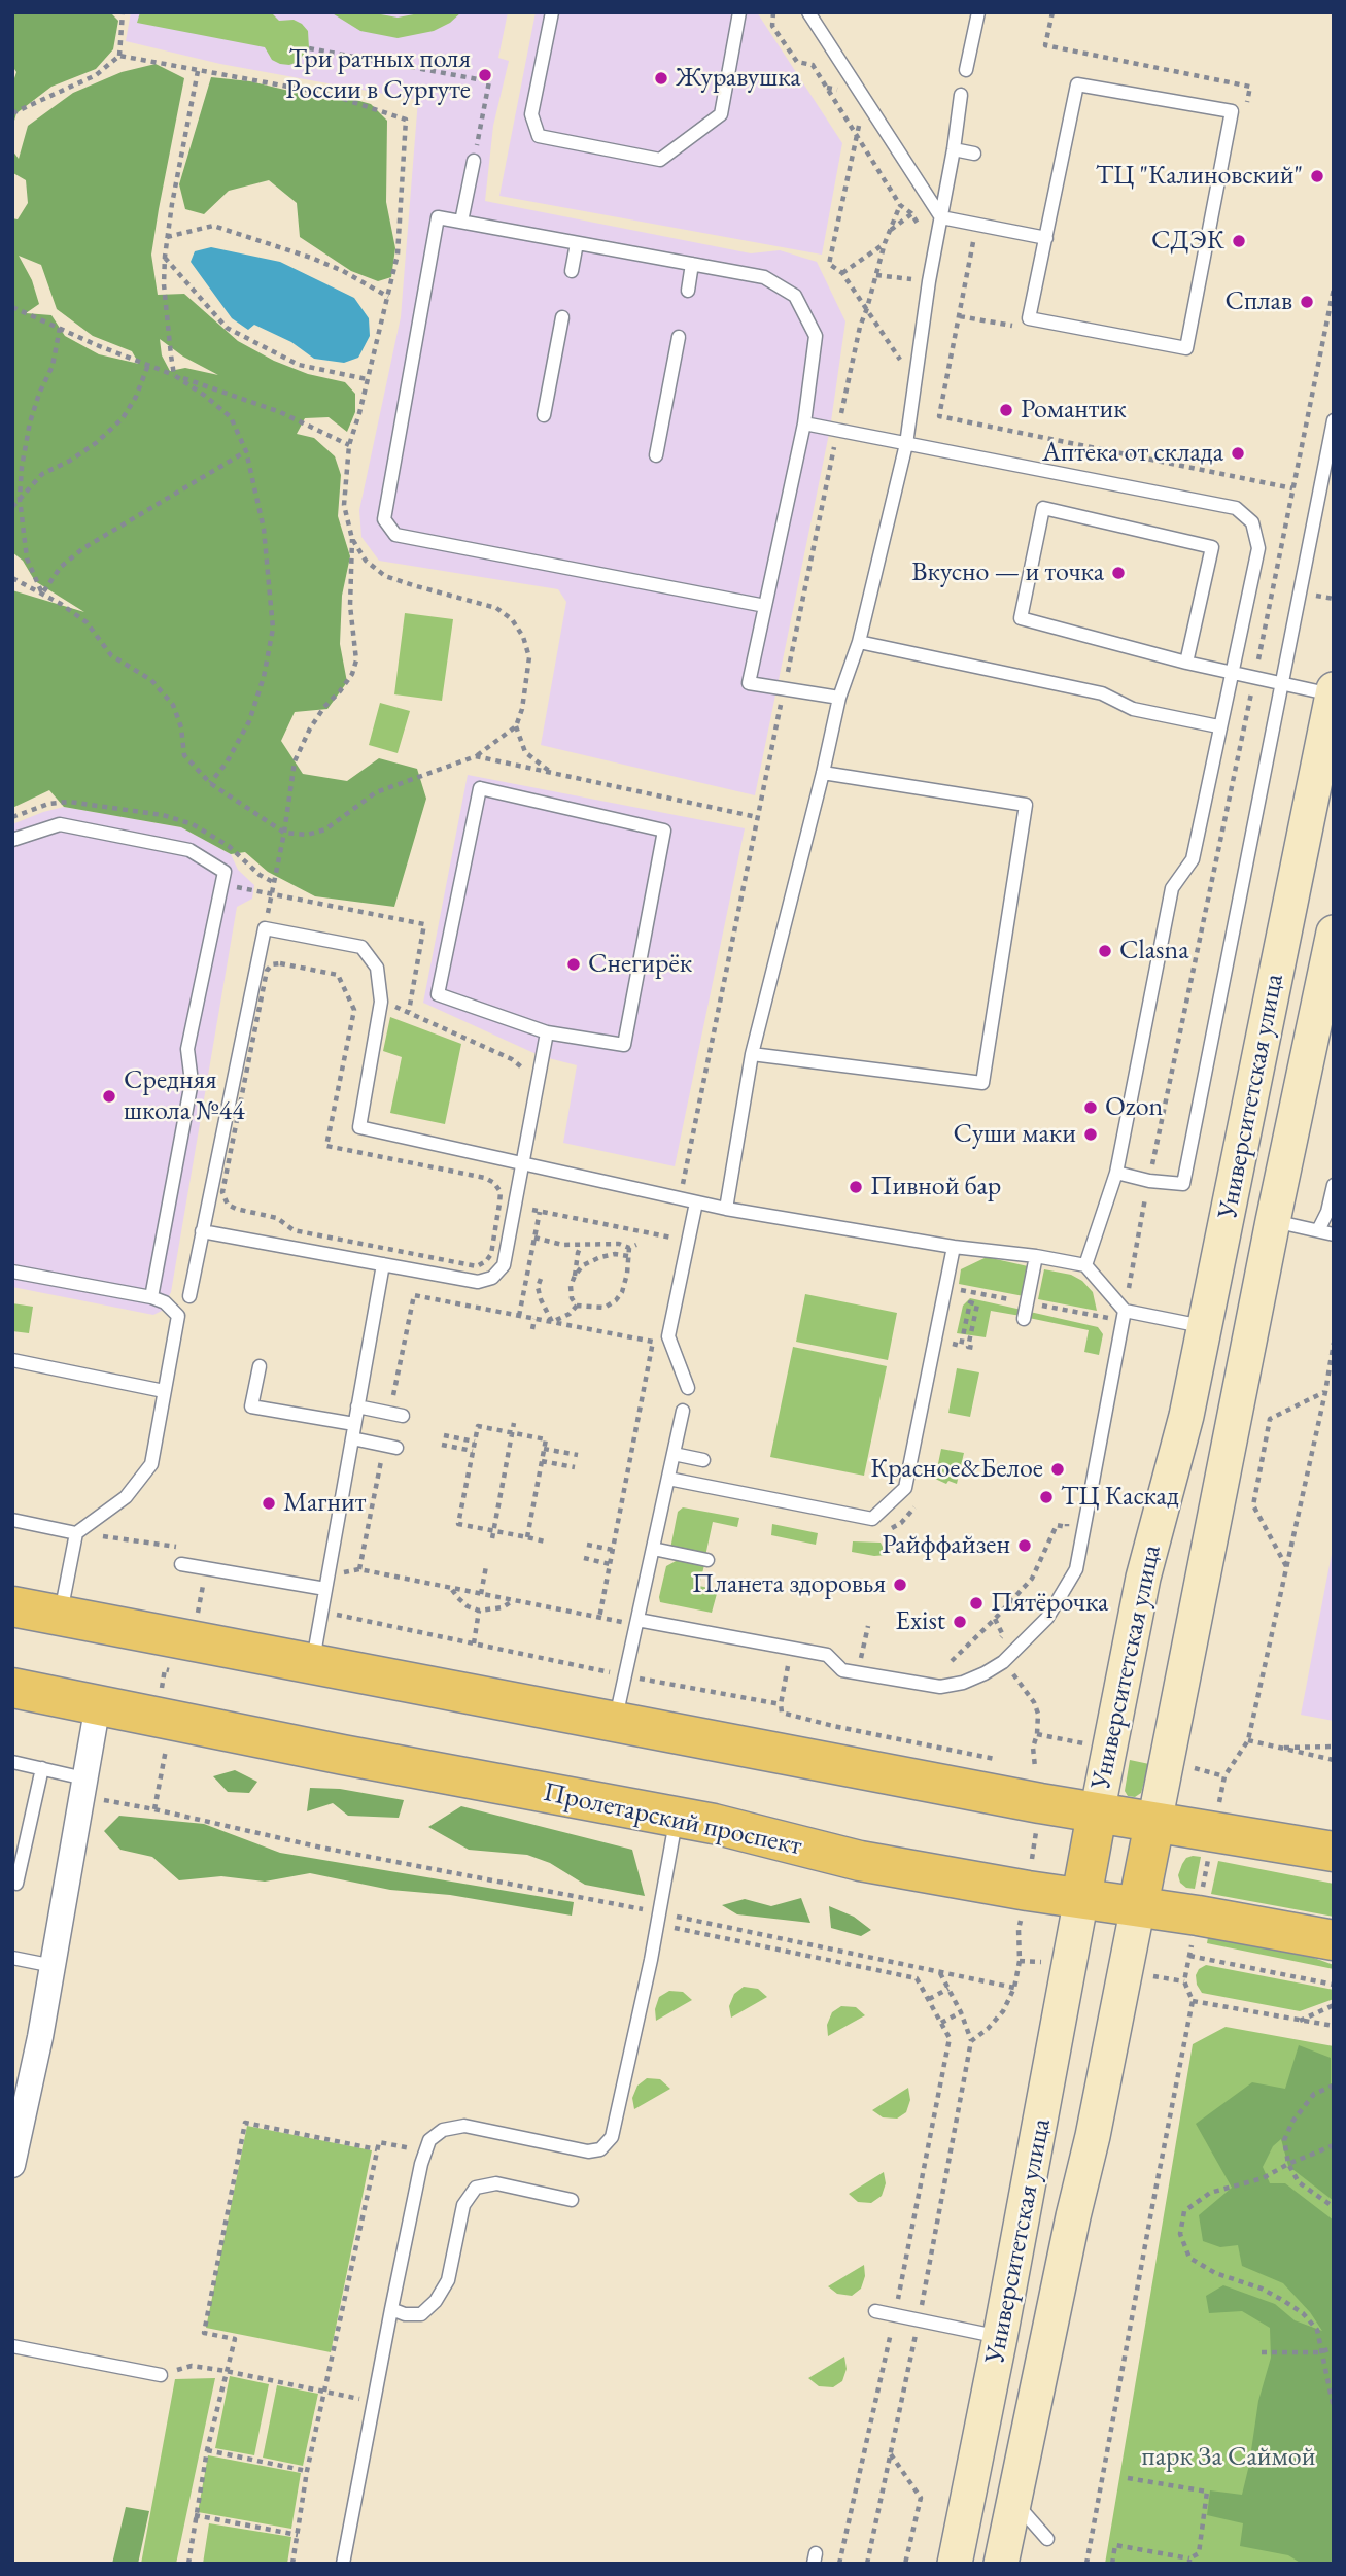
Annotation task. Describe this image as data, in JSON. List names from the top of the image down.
{
  "streets": {
    "main road": ["Университетская улица", "Пролетарский проспект"]
  },
  "crossings": [
    ["Университетская улица", "Пролетарский проспект"]
  ],
  "parks": ["парк За Саймой"],
  "places": [
    "Три ратных поля России в Сургуте",
    "Журавушка",
    "ТЦ \"Калиновский\"",
    "СДЭК",
    "Сплав",
    "Романтик",
    "Аптека от склада",
    "Вкусно — и точка",
    "Clasna",
    "Снегирёк",
    "Средняя школа №44",
    "Ozon",
    "Суши маки",
    "Пивной бар",
    "Красное&Белое",
    "ТЦ Каскад",
    "Магнит",
    "Райффайзен",
    "Планета здоровья",
    "Пятёрочка",
    "Exist"
  ]
}
